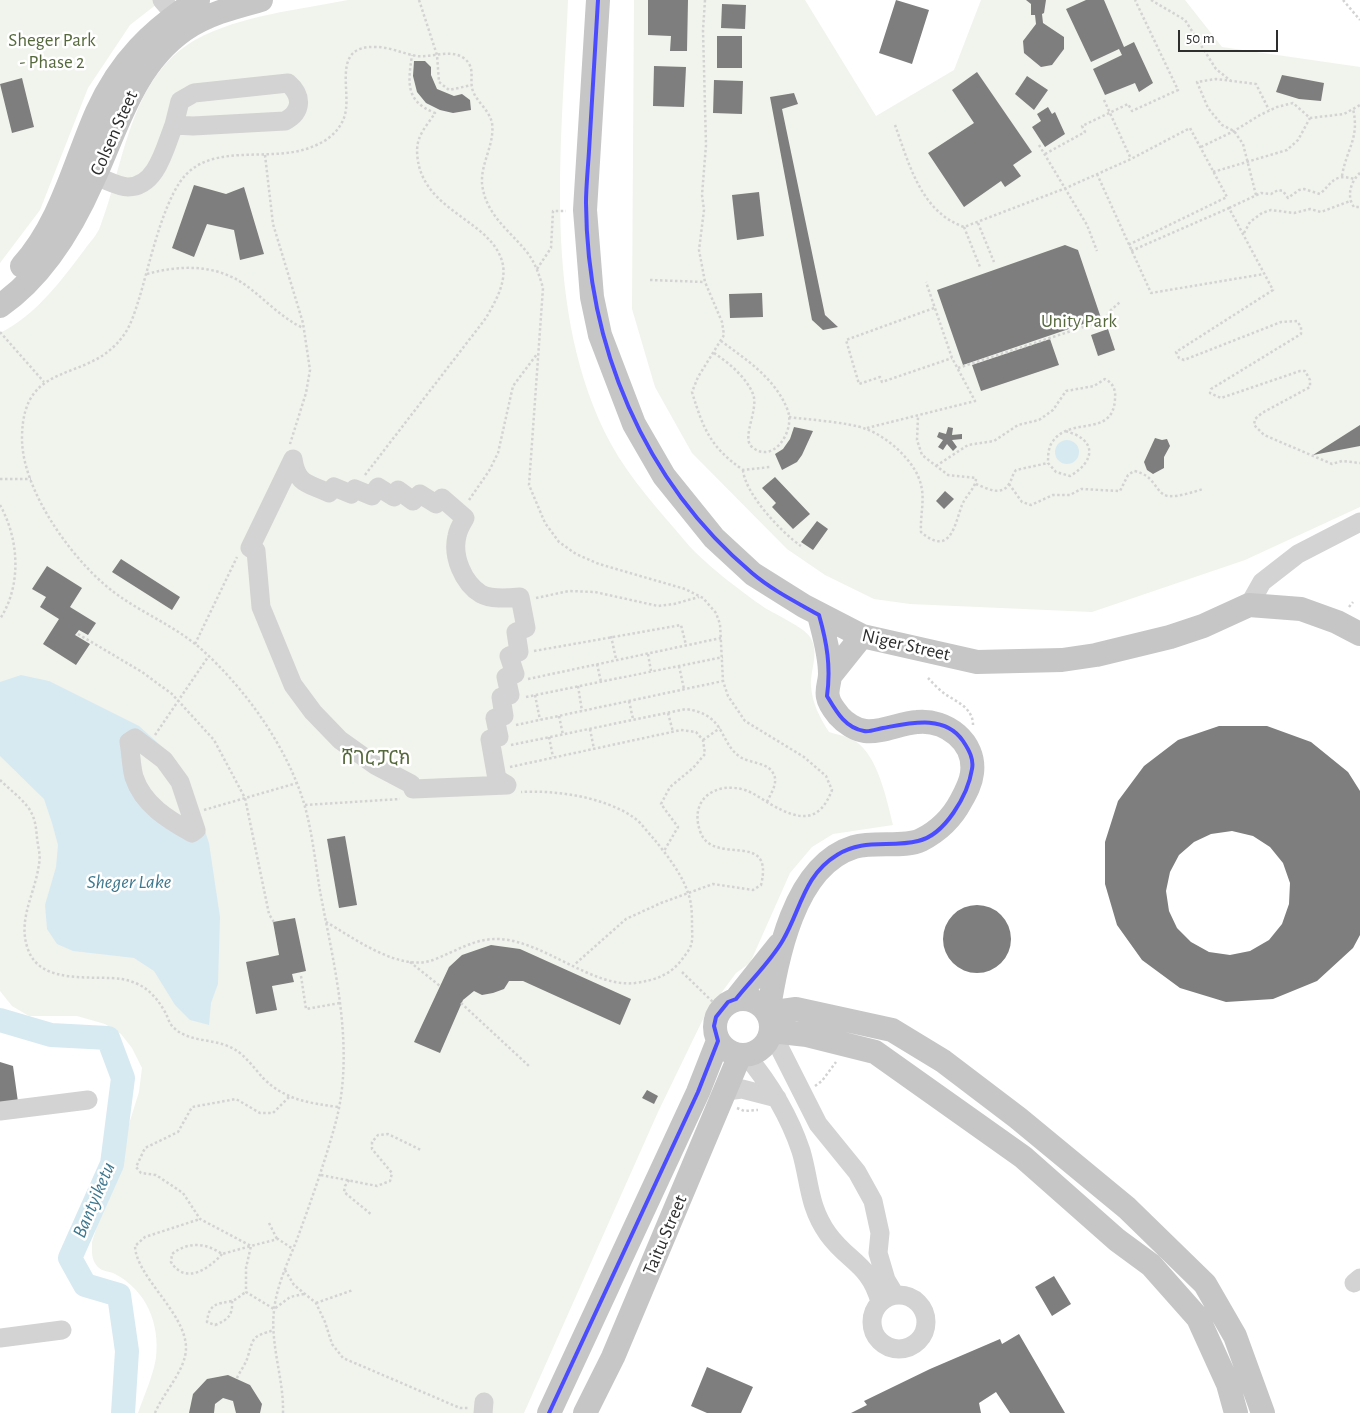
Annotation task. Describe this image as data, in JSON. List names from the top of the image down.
{
  "streets": {
    "main road": ["Colsen Steet", "Niger Street", "Taitu Street"]
  },
  "water": ["Sheger Lake", "Bantyiketu"],
  "parks": ["Sheger Park - Phase 2", "Unity Park", "ሸገር ፓርክ"],
  "scale_bar": "50 m"
}
